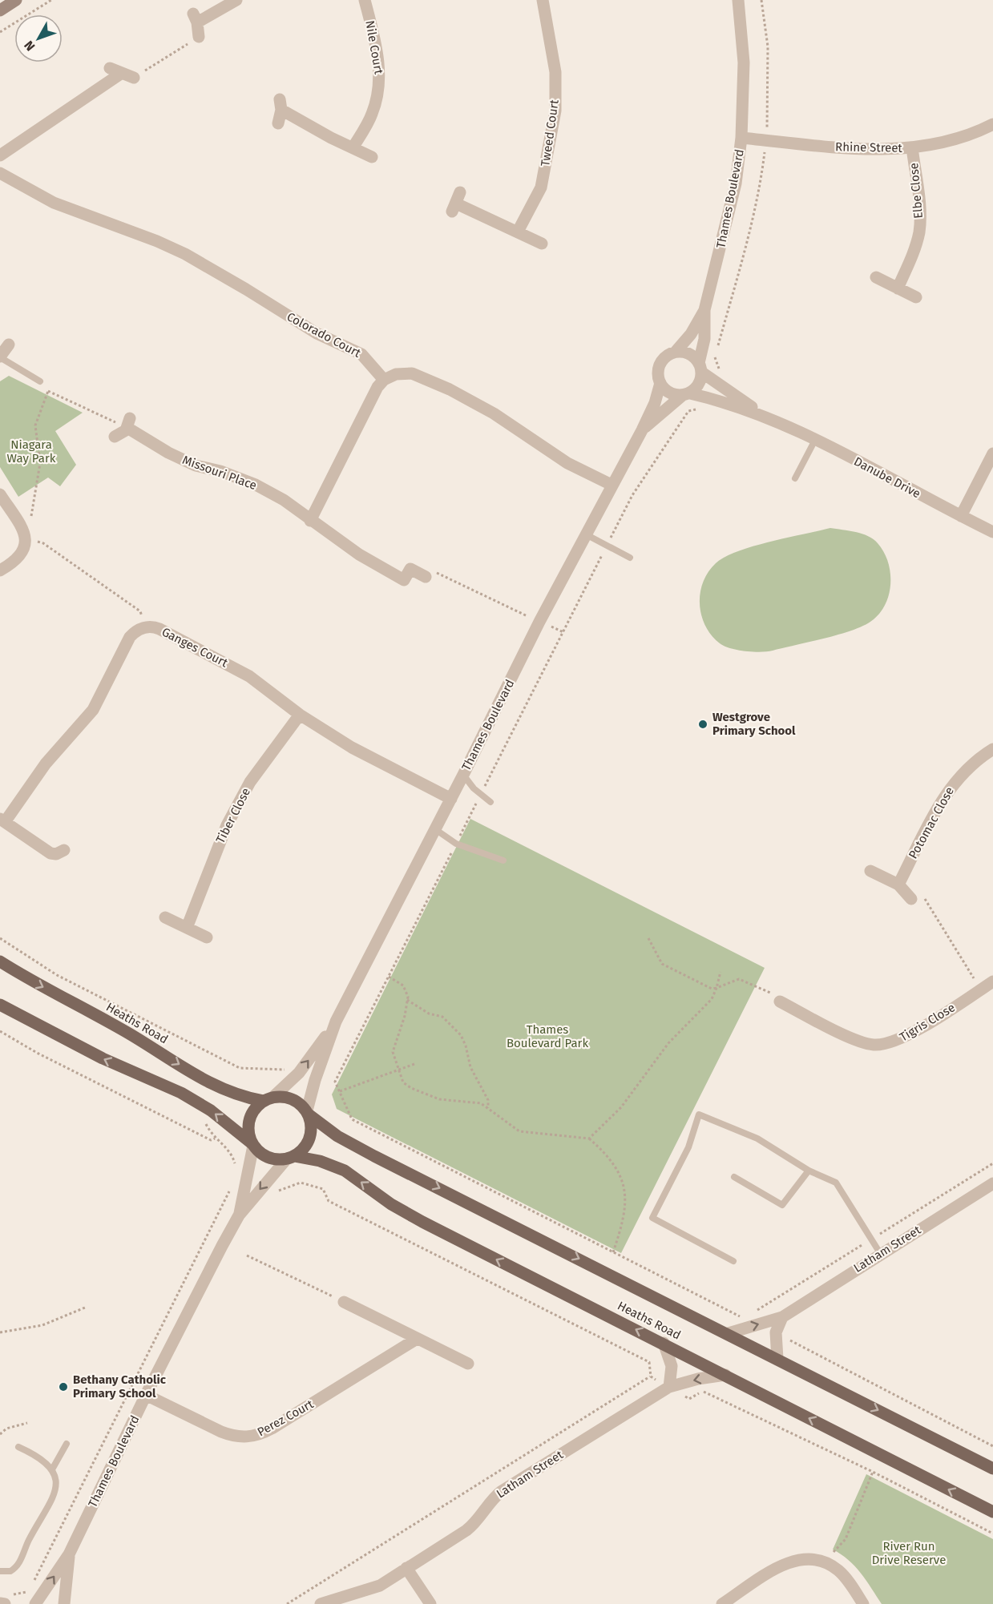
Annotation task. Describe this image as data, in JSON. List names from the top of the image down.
{
  "streets": {
    "main road": ["Heaths Road"],
    "street": [
      "Nile Court",
      "Tweed Court",
      "Rhine Street",
      "Elbe Close",
      "Thames Boulevard",
      "Colorado Court",
      "Missouri Place",
      "Danube Drive",
      "Ganges Court",
      "Tiber Close",
      "Potomac Close",
      "Tigris Close",
      "Latham Street",
      "Perez Court"
    ]
  },
  "crossings": [
    ["Rhine Street", "Elbe Close"],
    ["Rhine Street", "Thames Boulevard"],
    ["Thames Boulevard", "Danube Drive"],
    ["Thames Boulevard", "Ganges Court"],
    ["Thames Boulevard", "Heaths Road"],
    ["Thames Boulevard", "Perez Court"],
    ["Ganges Court", "Tiber Close"],
    ["Heaths Road", "Latham Street"]
  ],
  "parks": ["Niagara Way Park", "Thames Boulevard Park", "River Run Drive Reserve"],
  "places": ["Westgrove Primary School", "Bethany Catholic Primary School"],
  "north": "bottom left"
}
